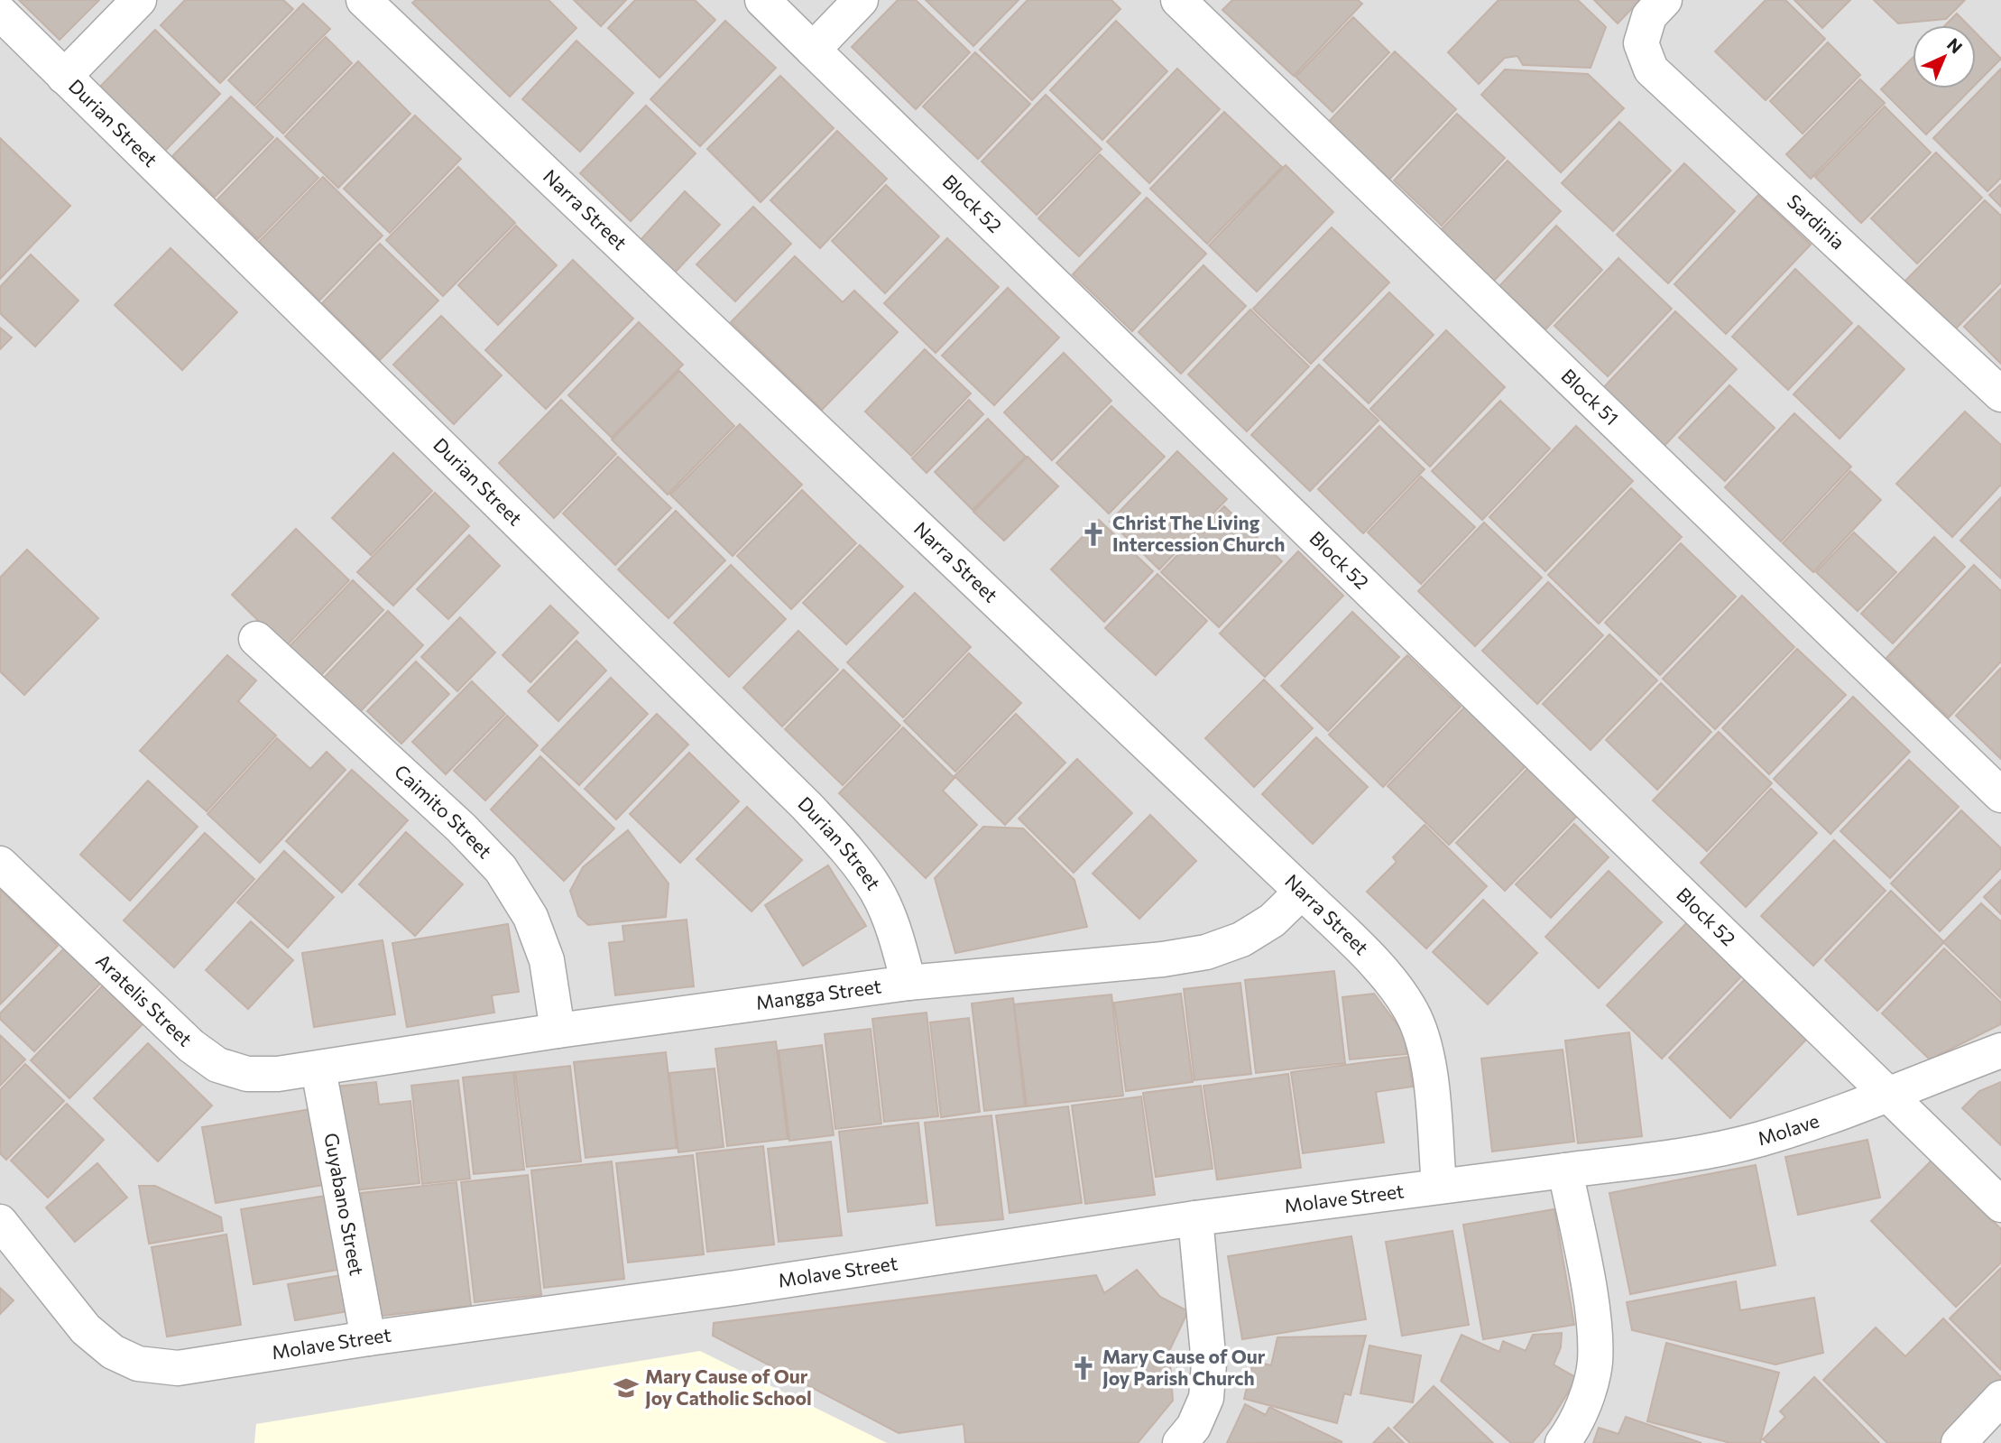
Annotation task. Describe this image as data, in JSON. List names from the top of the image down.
{
  "streets": {
    "street": [
      "Durian Street",
      "Block 52",
      "Narra Street",
      "Sardinia",
      "Block 51",
      "Caimito Street",
      "Mangga Street",
      "Aratelis Street",
      "Molave",
      "Molave Street",
      "Guyabano Street"
    ]
  },
  "crossings": [
    ["Durian Street", "Mangga Street"],
    ["Block 52", "Molave"],
    ["Narra Street", "Mangga Street"],
    ["Narra Street", "Molave Street"],
    ["Caimito Street", "Mangga Street"],
    ["Mangga Street", "Aratelis Street"],
    ["Mangga Street", "Guyabano Street"],
    ["Aratelis Street", "Guyabano Street"],
    ["Molave", "Molave Street"],
    ["Molave Street", "Guyabano Street"]
  ],
  "places": {
    "church": ["Christ The Living Intercession Church", "Mary Cause of Our Joy Parish Church"],
    "school or university": ["Mary Cause of Our Joy Catholic School"]
  },
  "north": "top right"
}
